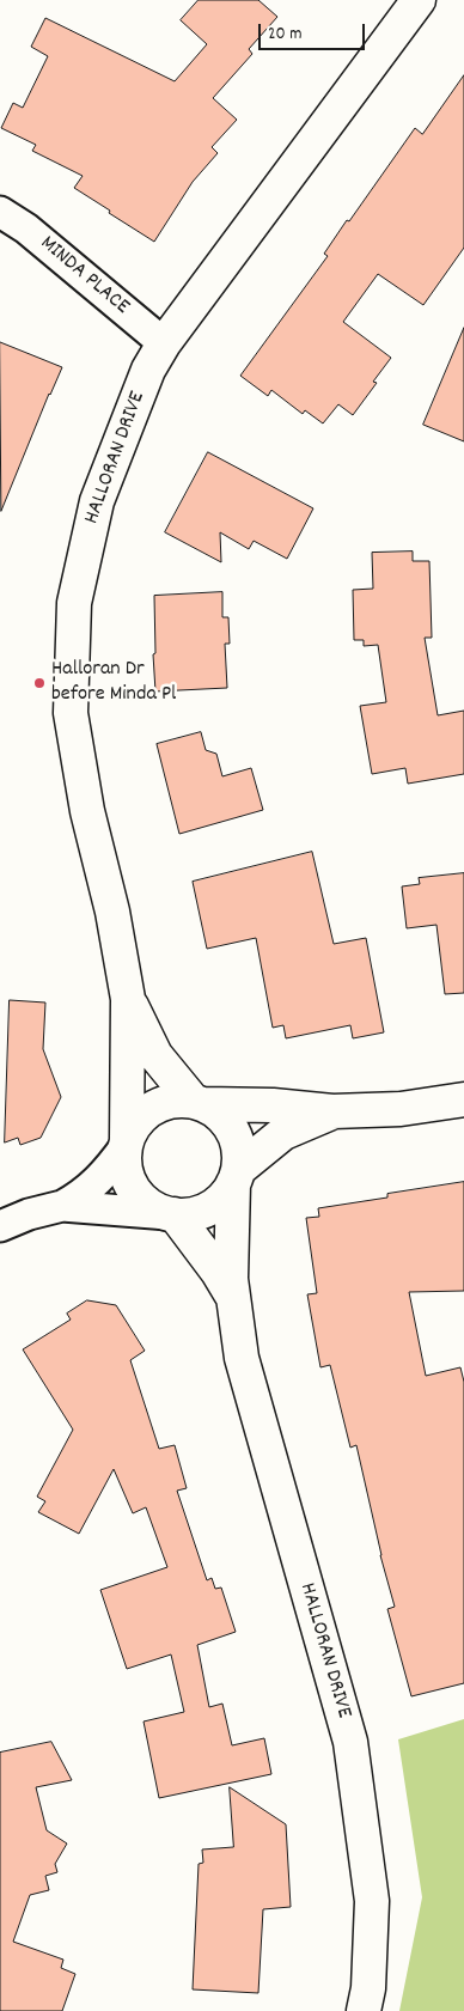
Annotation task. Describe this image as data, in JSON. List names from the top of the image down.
{
  "streets": {
    "street": ["MINDA PLACE", "HALLORAN DRIVE"]
  },
  "crossings": [
    ["MINDA PLACE", "HALLORAN DRIVE"]
  ],
  "places": ["Halloran Dr before Minda Pl"],
  "scale_bar": "20 m"
}
